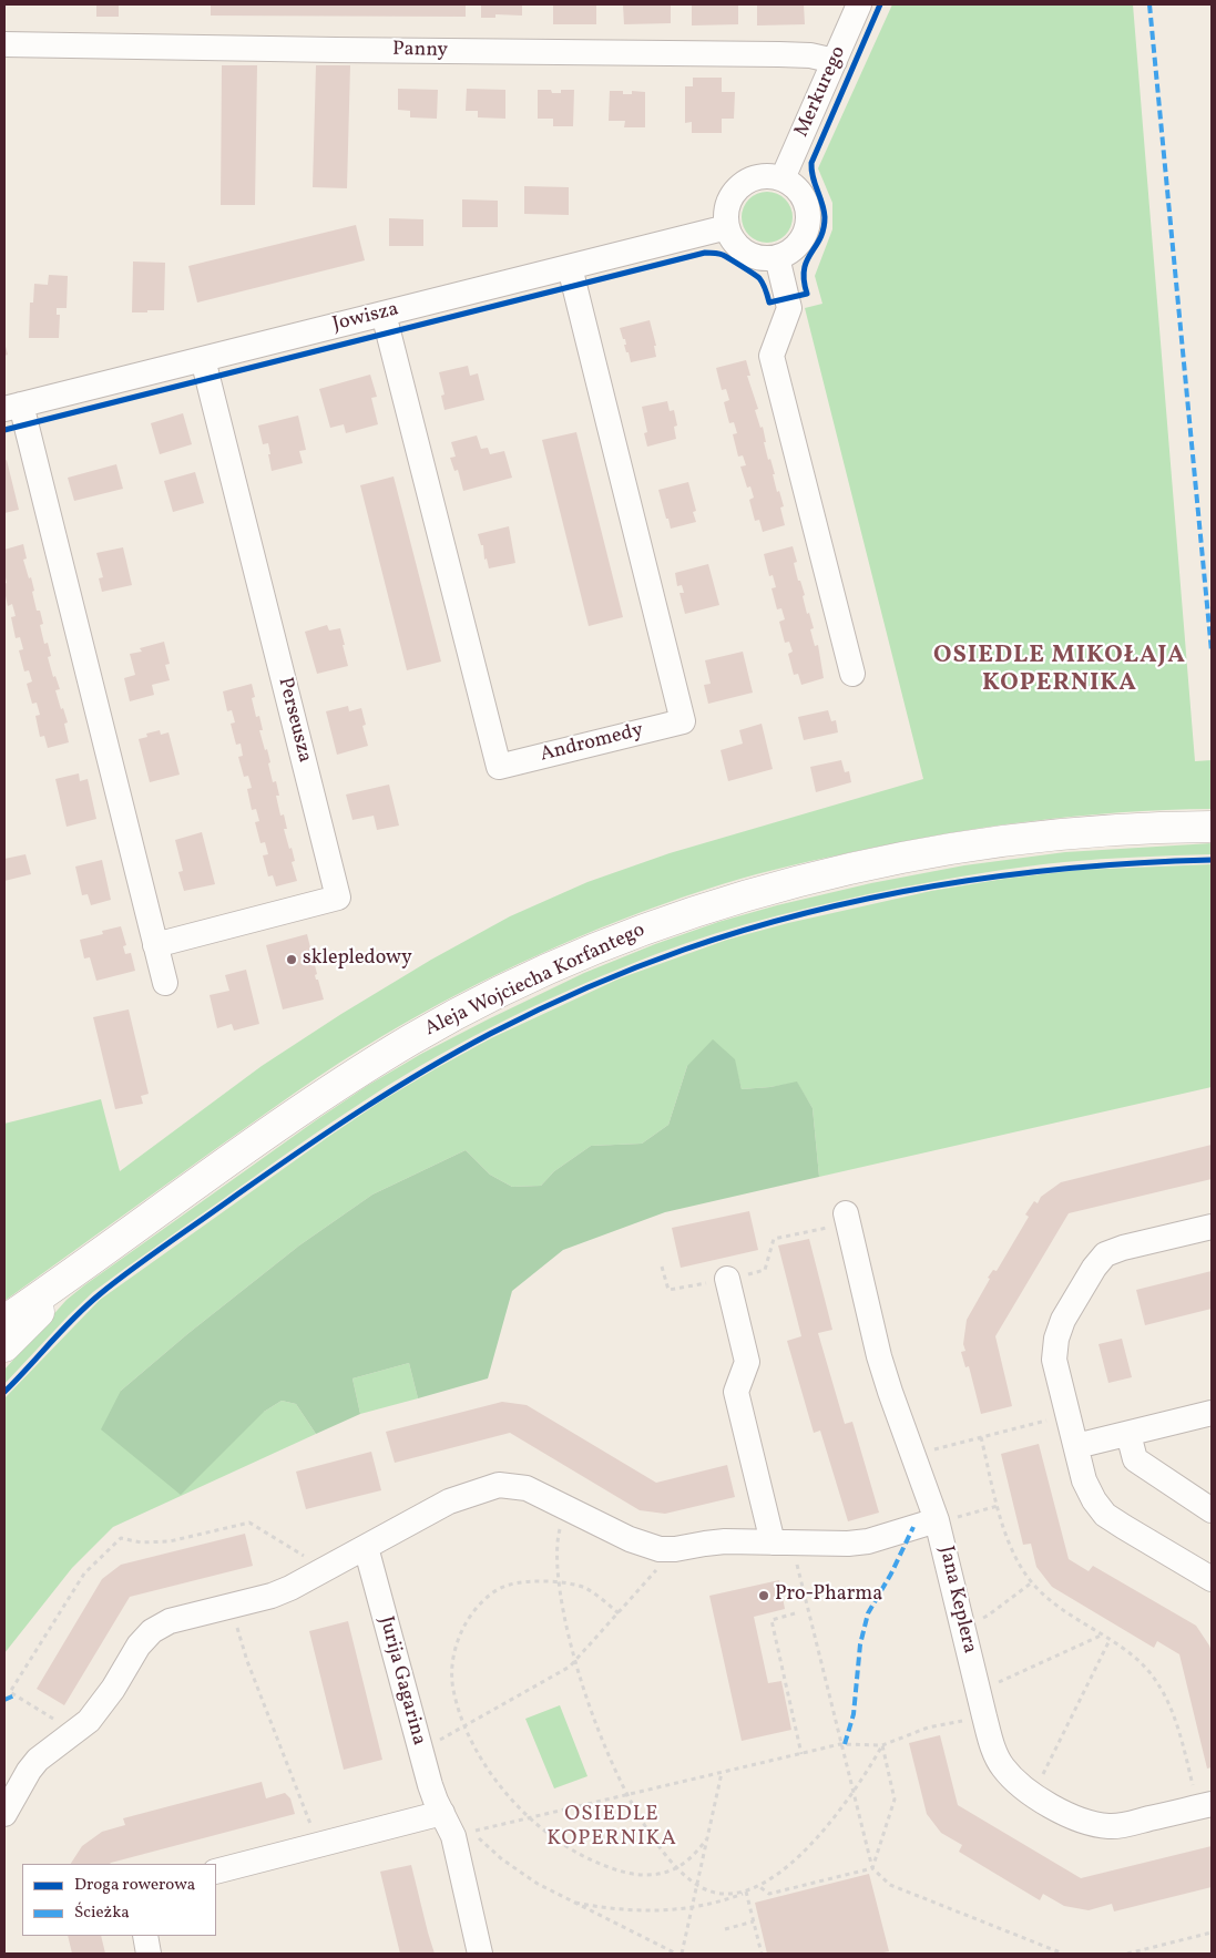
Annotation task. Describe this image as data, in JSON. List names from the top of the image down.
{
  "streets": {
    "main road": ["Aleja Wojciecha Korfantego"],
    "street": [
      "Panny",
      "Merkurego",
      "Jowisza",
      "Perseusza",
      "Andromedy",
      "Jana Keplera",
      "Jurija Gagarina"
    ]
  },
  "crossings": [
    ["Panny", "Merkurego"],
    ["Merkurego", "Jowisza"],
    ["Jowisza", "Perseusza"],
    ["Jowisza", "Andromedy"]
  ],
  "districts": ["OSIEDLE MIKOŁAJA KOPERNIKA", "OSIEDLE KOPERNIKA"],
  "places": ["sklepledowy", "Pro-Pharma"],
  "legend": ["Droga rowerowa", "Ścieżka"]
}
